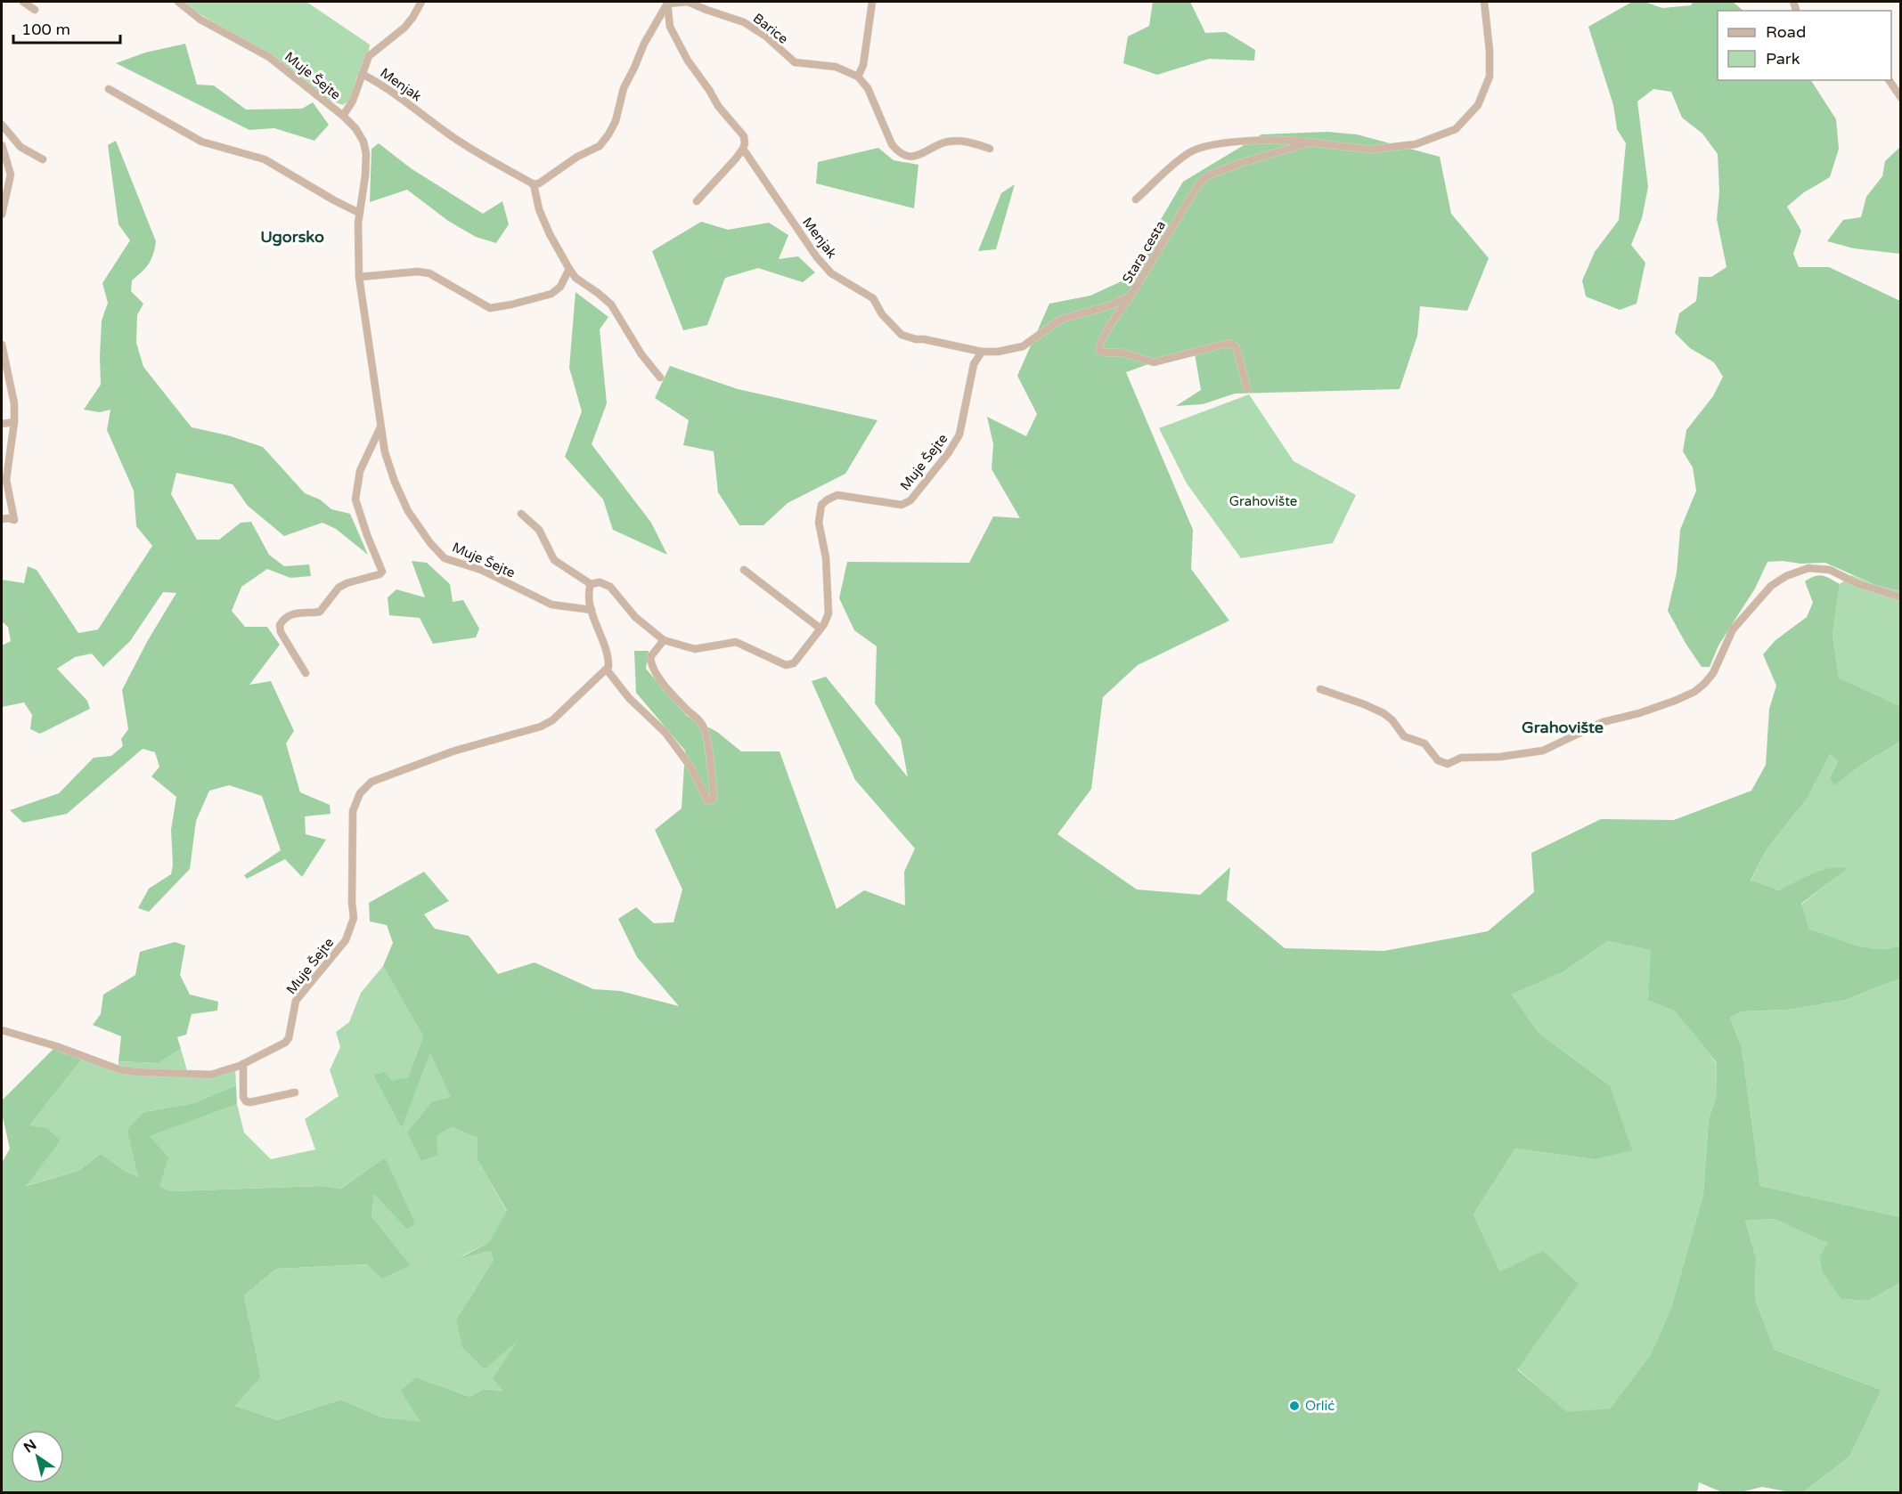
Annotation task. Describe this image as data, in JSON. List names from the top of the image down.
{
  "streets": {
    "street": [
      "Barice",
      "Muje Šejte",
      "Menjak",
      "Stara cesta"
    ]
  },
  "crossings": [
    ["Barice", "Menjak"],
    ["Muje Šejte", "Menjak"],
    ["Muje Šejte", "Stara cesta"],
    ["Menjak", "Stara cesta"]
  ],
  "districts": ["Ugorsko", "Grahovište"],
  "parks": ["Grahovište"],
  "places": ["Orlić"],
  "legend": ["Road", "Park"],
  "scale_bar": "100 m",
  "north": "top left"
}
